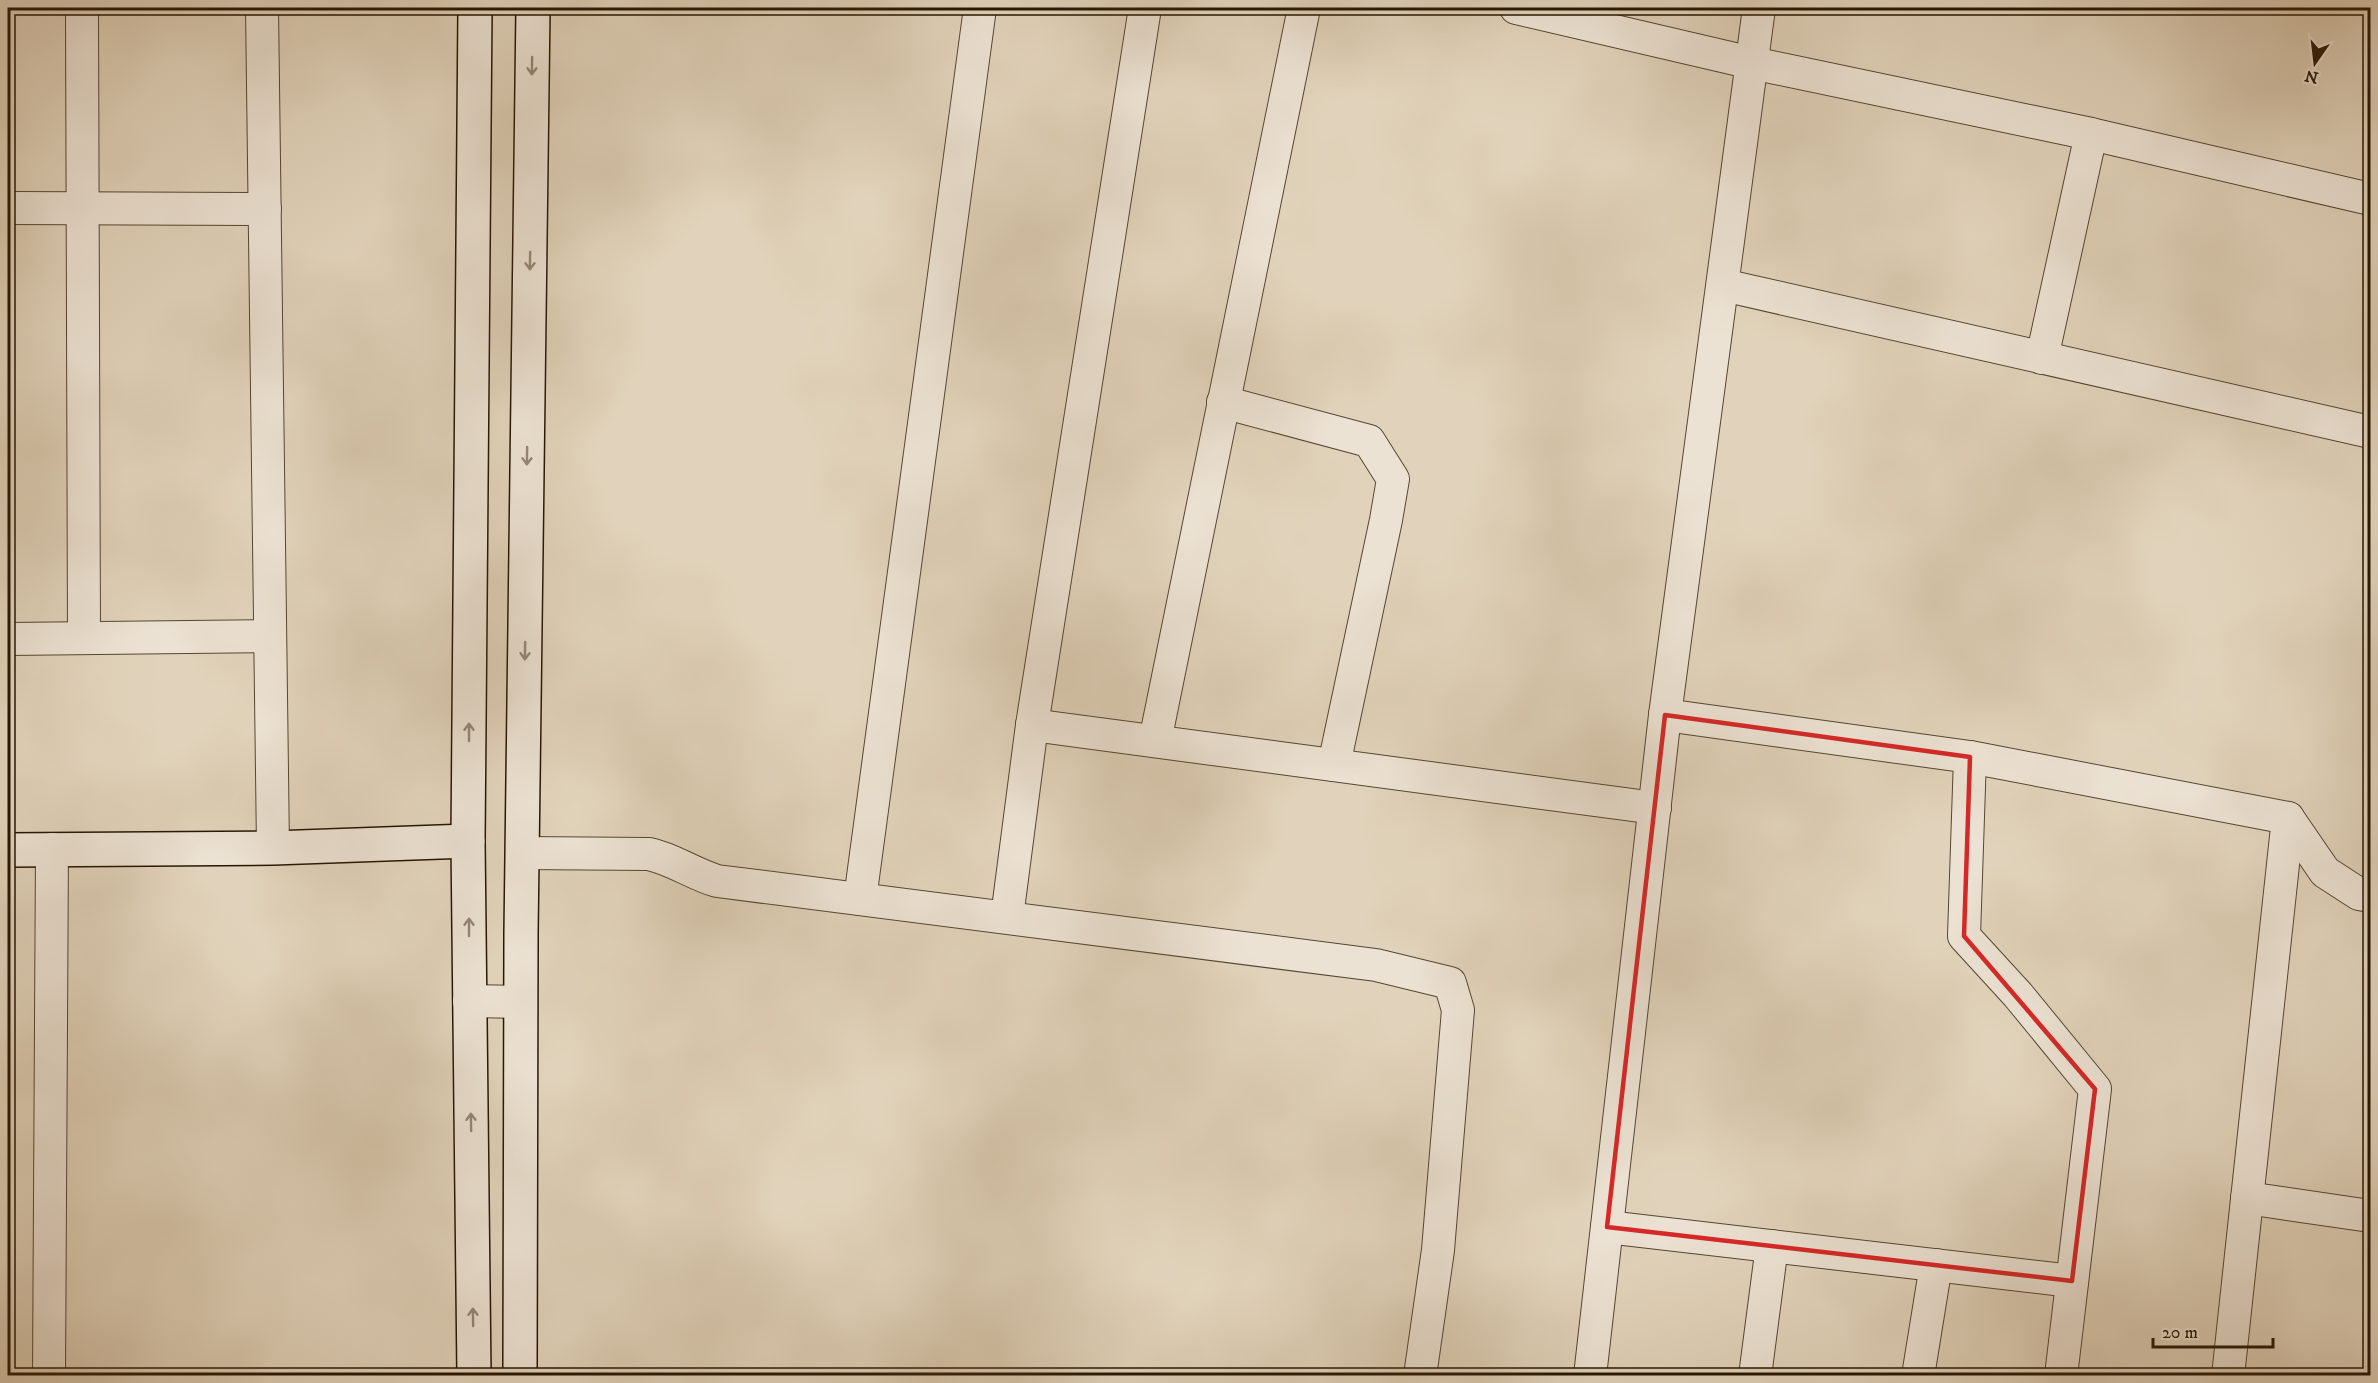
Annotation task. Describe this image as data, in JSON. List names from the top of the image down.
{
  "scale_bar": "20 m",
  "north": "bottom"
}
